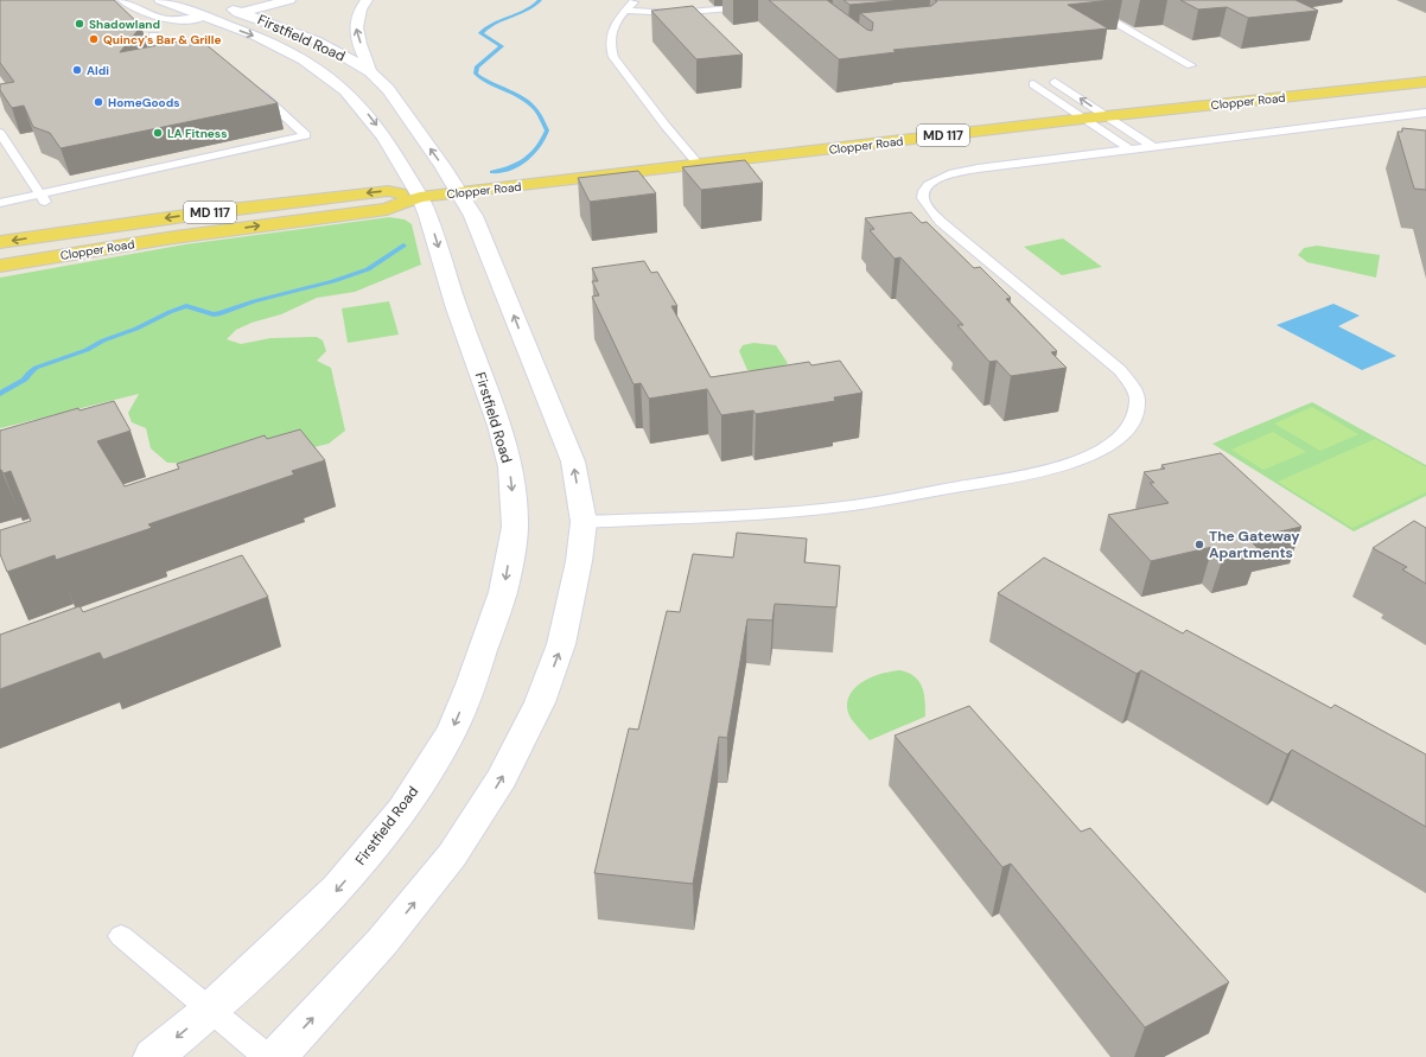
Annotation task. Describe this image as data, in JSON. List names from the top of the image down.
{
  "streets": {
    "main road": ["Clopper Road", "MD 117"],
    "street": ["Firstfield Road"]
  },
  "crossings": [
    ["Firstfield Road", "Clopper Road"]
  ],
  "places": [
    "Shadowland",
    "Quincy's Bar & Grille",
    "Aldi",
    "HomeGoods",
    "LA Fitness",
    "The Gateway Apartments"
  ]
}
